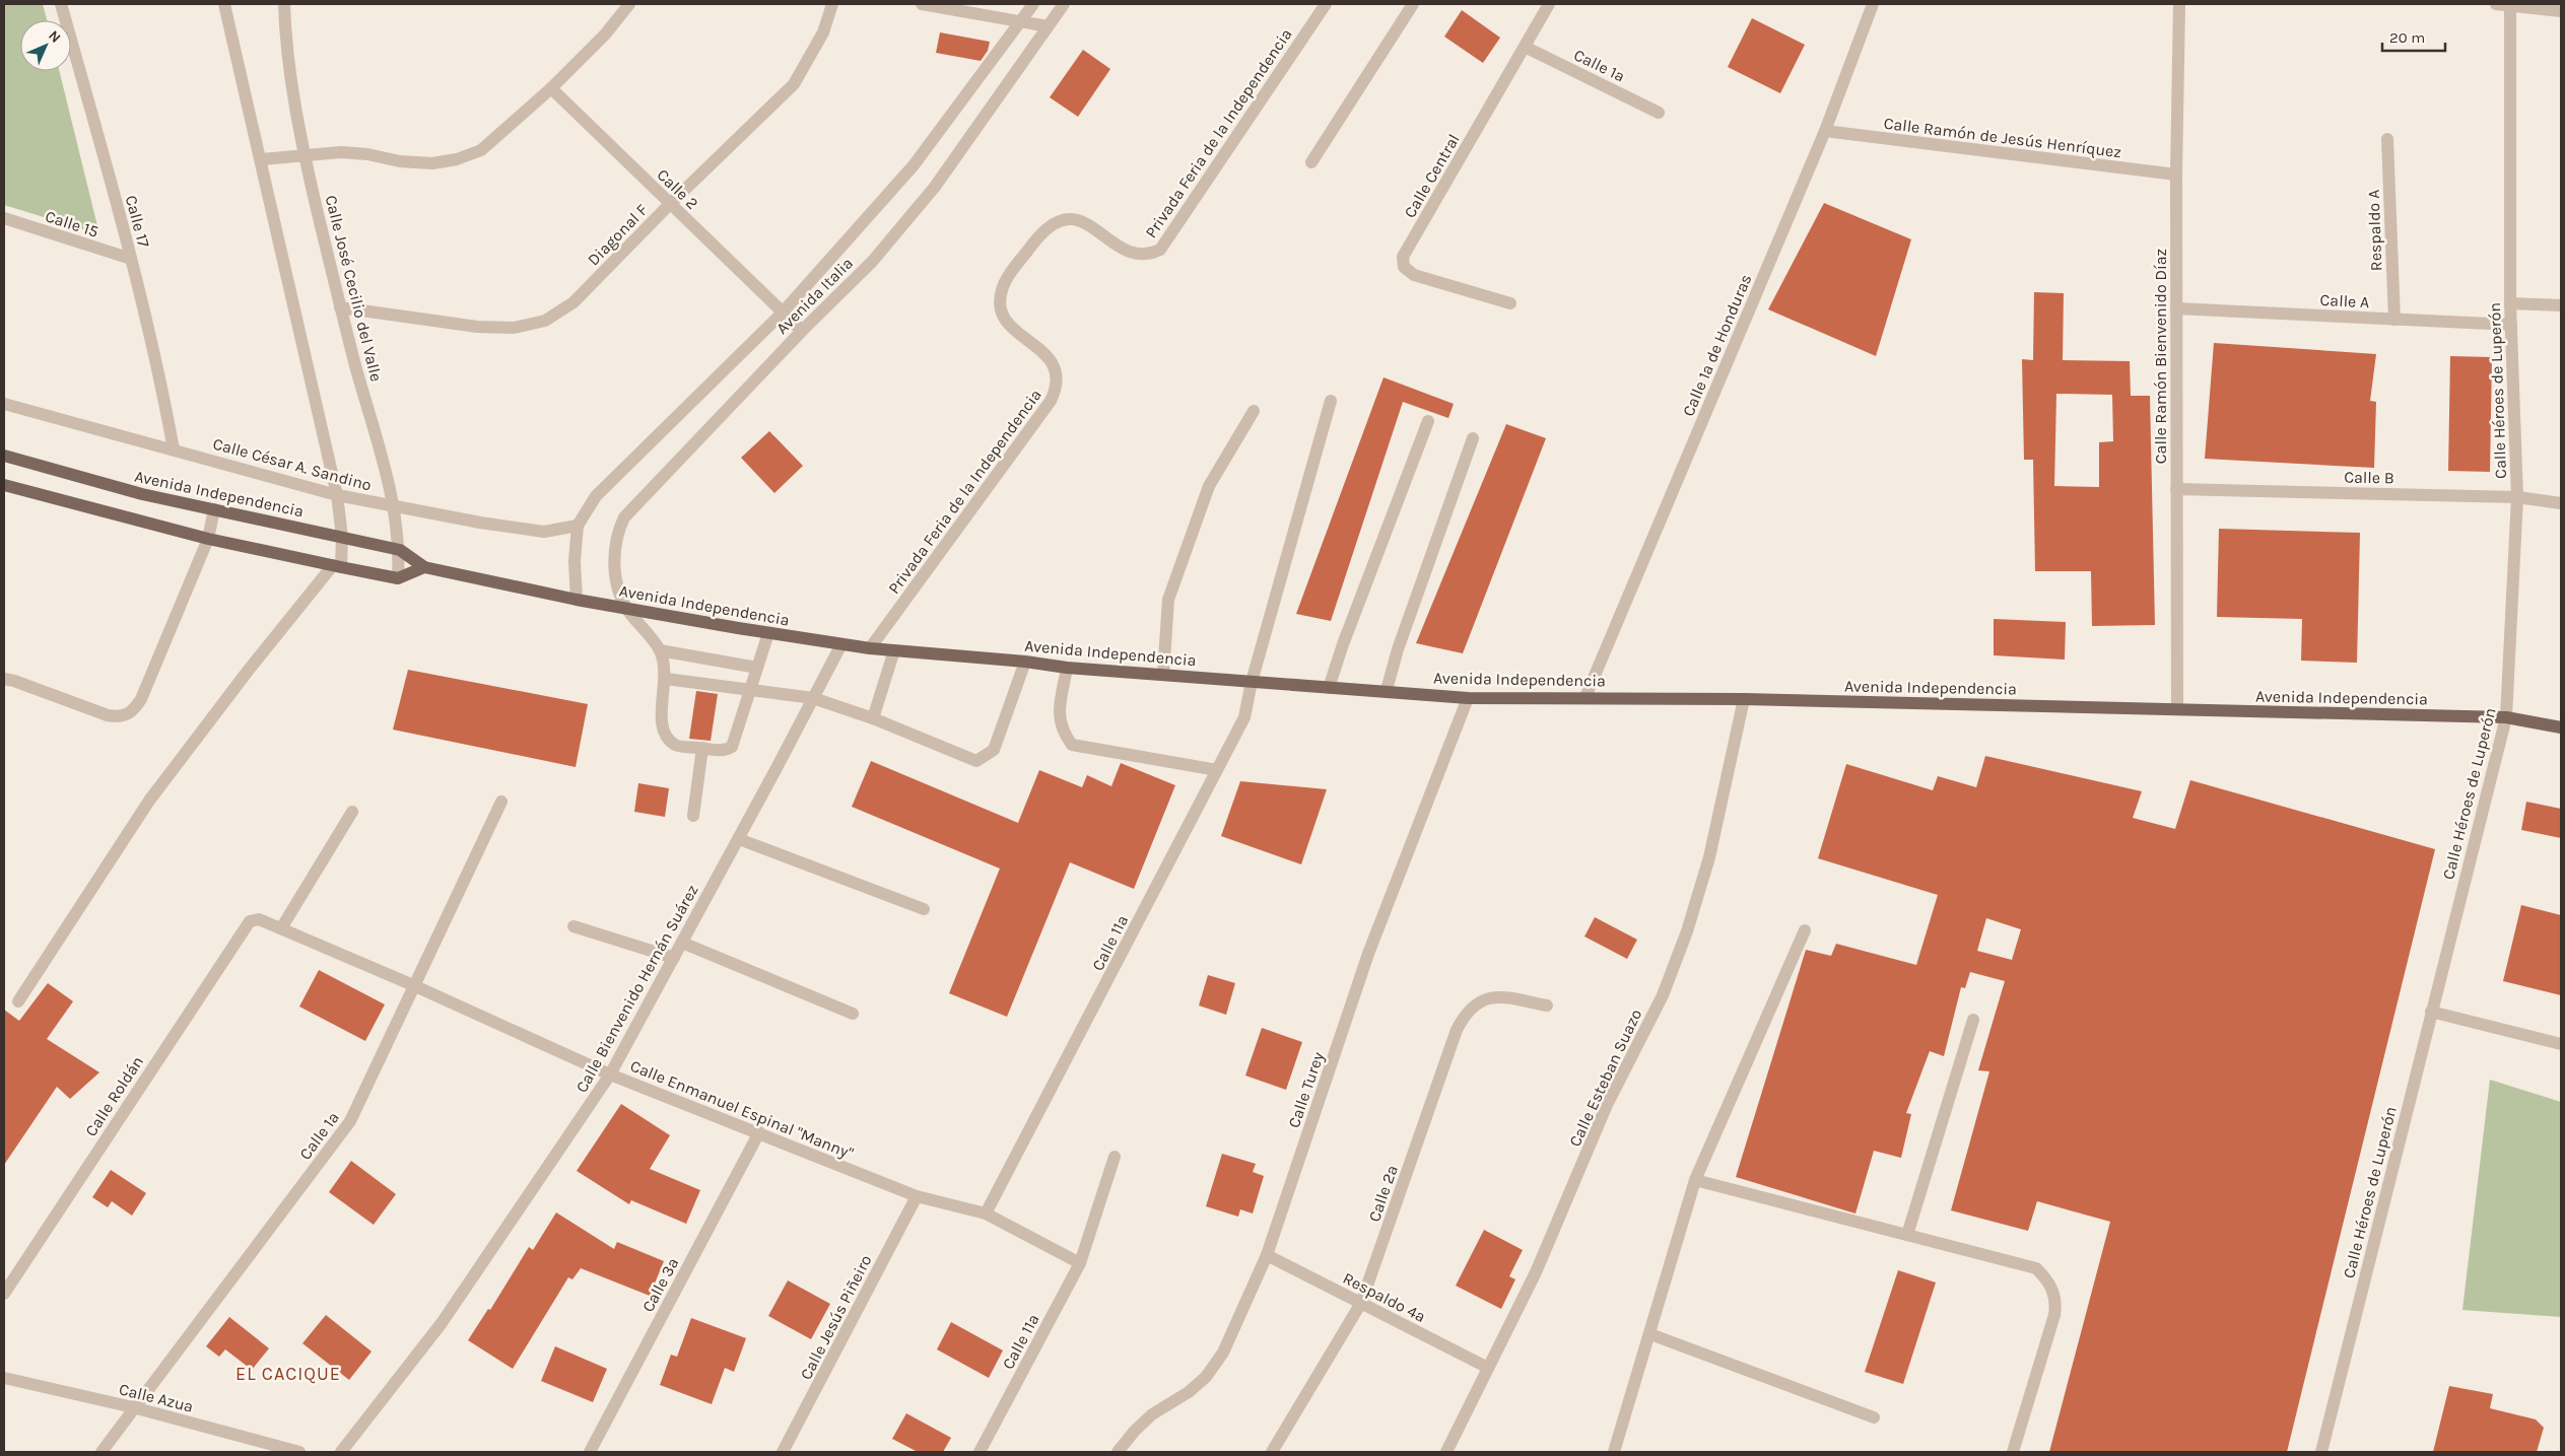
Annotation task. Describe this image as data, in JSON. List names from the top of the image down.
{
  "streets": {
    "main road": ["Avenida Independencia"],
    "street": [
      "Calle 1a",
      "Privada Feria de la Independencia",
      "Calle Ramón de Jesús Henríquez",
      "Calle Central",
      "Calle 2",
      "Calle 17",
      "Calle 15",
      "Respaldo A",
      "Diagonal F",
      "Calle José Cecilio del Valle",
      "Avenida Italia",
      "Calle A",
      "Calle 1a de Honduras",
      "Calle Ramón Bienvenido Díaz",
      "Calle Héroes de Luperón",
      "Calle César A. Sandino",
      "Calle B",
      "Calle 11a",
      "Calle Bienvenido Hernán Suárez",
      "Calle Esteban Suazo",
      "Calle Turey",
      "Calle Roldán",
      "Calle Enmanuel Espinal \"Manny\"",
      "Calle 2a",
      "Calle 3a",
      "Respaldo 4a",
      "Calle Jesús Piñeiro",
      "Calle Azua"
    ]
  },
  "crossings": [
    ["Calle 1a", "Calle Central"],
    ["Calle 1a", "Calle Enmanuel Espinal \"Manny\""],
    ["Calle 1a", "Calle Azua"],
    ["Privada Feria de la Independencia", "Avenida Independencia"],
    ["Calle Ramón de Jesús Henríquez", "Calle 1a de Honduras"],
    ["Calle Ramón de Jesús Henríquez", "Calle Ramón Bienvenido Díaz"],
    ["Calle 2", "Diagonal F"],
    ["Calle 2", "Avenida Italia"],
    ["Calle 17", "Calle 15"],
    ["Calle 17", "Calle César A. Sandino"],
    ["Respaldo A", "Calle A"],
    ["Diagonal F", "Calle José Cecilio del Valle"],
    ["Calle José Cecilio del Valle", "Calle César A. Sandino"],
    ["Calle José Cecilio del Valle", "Avenida Independencia"],
    ["Avenida Italia", "Calle César A. Sandino"],
    ["Avenida Italia", "Avenida Independencia"],
    ["Calle A", "Calle Ramón Bienvenido Díaz"],
    ["Calle A", "Calle Héroes de Luperón"],
    ["Calle 1a de Honduras", "Avenida Independencia"],
    ["Calle Ramón Bienvenido Díaz", "Calle B"],
    ["Calle Ramón Bienvenido Díaz", "Avenida Independencia"],
    ["Calle Héroes de Luperón", "Calle B"],
    ["Calle Héroes de Luperón", "Avenida Independencia"],
    ["Avenida Independencia", "Calle 11a"],
    ["Avenida Independencia", "Calle Bienvenido Hernán Suárez"],
    ["Avenida Independencia", "Calle Esteban Suazo"],
    ["Avenida Independencia", "Calle Turey"],
    ["Calle 11a", "Calle Enmanuel Espinal \"Manny\""],
    ["Calle Bienvenido Hernán Suárez", "Calle Enmanuel Espinal \"Manny\""],
    ["Calle Esteban Suazo", "Respaldo 4a"],
    ["Calle Turey", "Respaldo 4a"],
    ["Calle Roldán", "Calle Enmanuel Espinal \"Manny\""],
    ["Calle Enmanuel Espinal \"Manny\"", "Calle 3a"],
    ["Calle Enmanuel Espinal \"Manny\"", "Calle Jesús Piñeiro"],
    ["Calle 2a", "Respaldo 4a"]
  ],
  "districts": ["EL CACIQUE"],
  "scale_bar": "20 m",
  "north": "top right"
}
